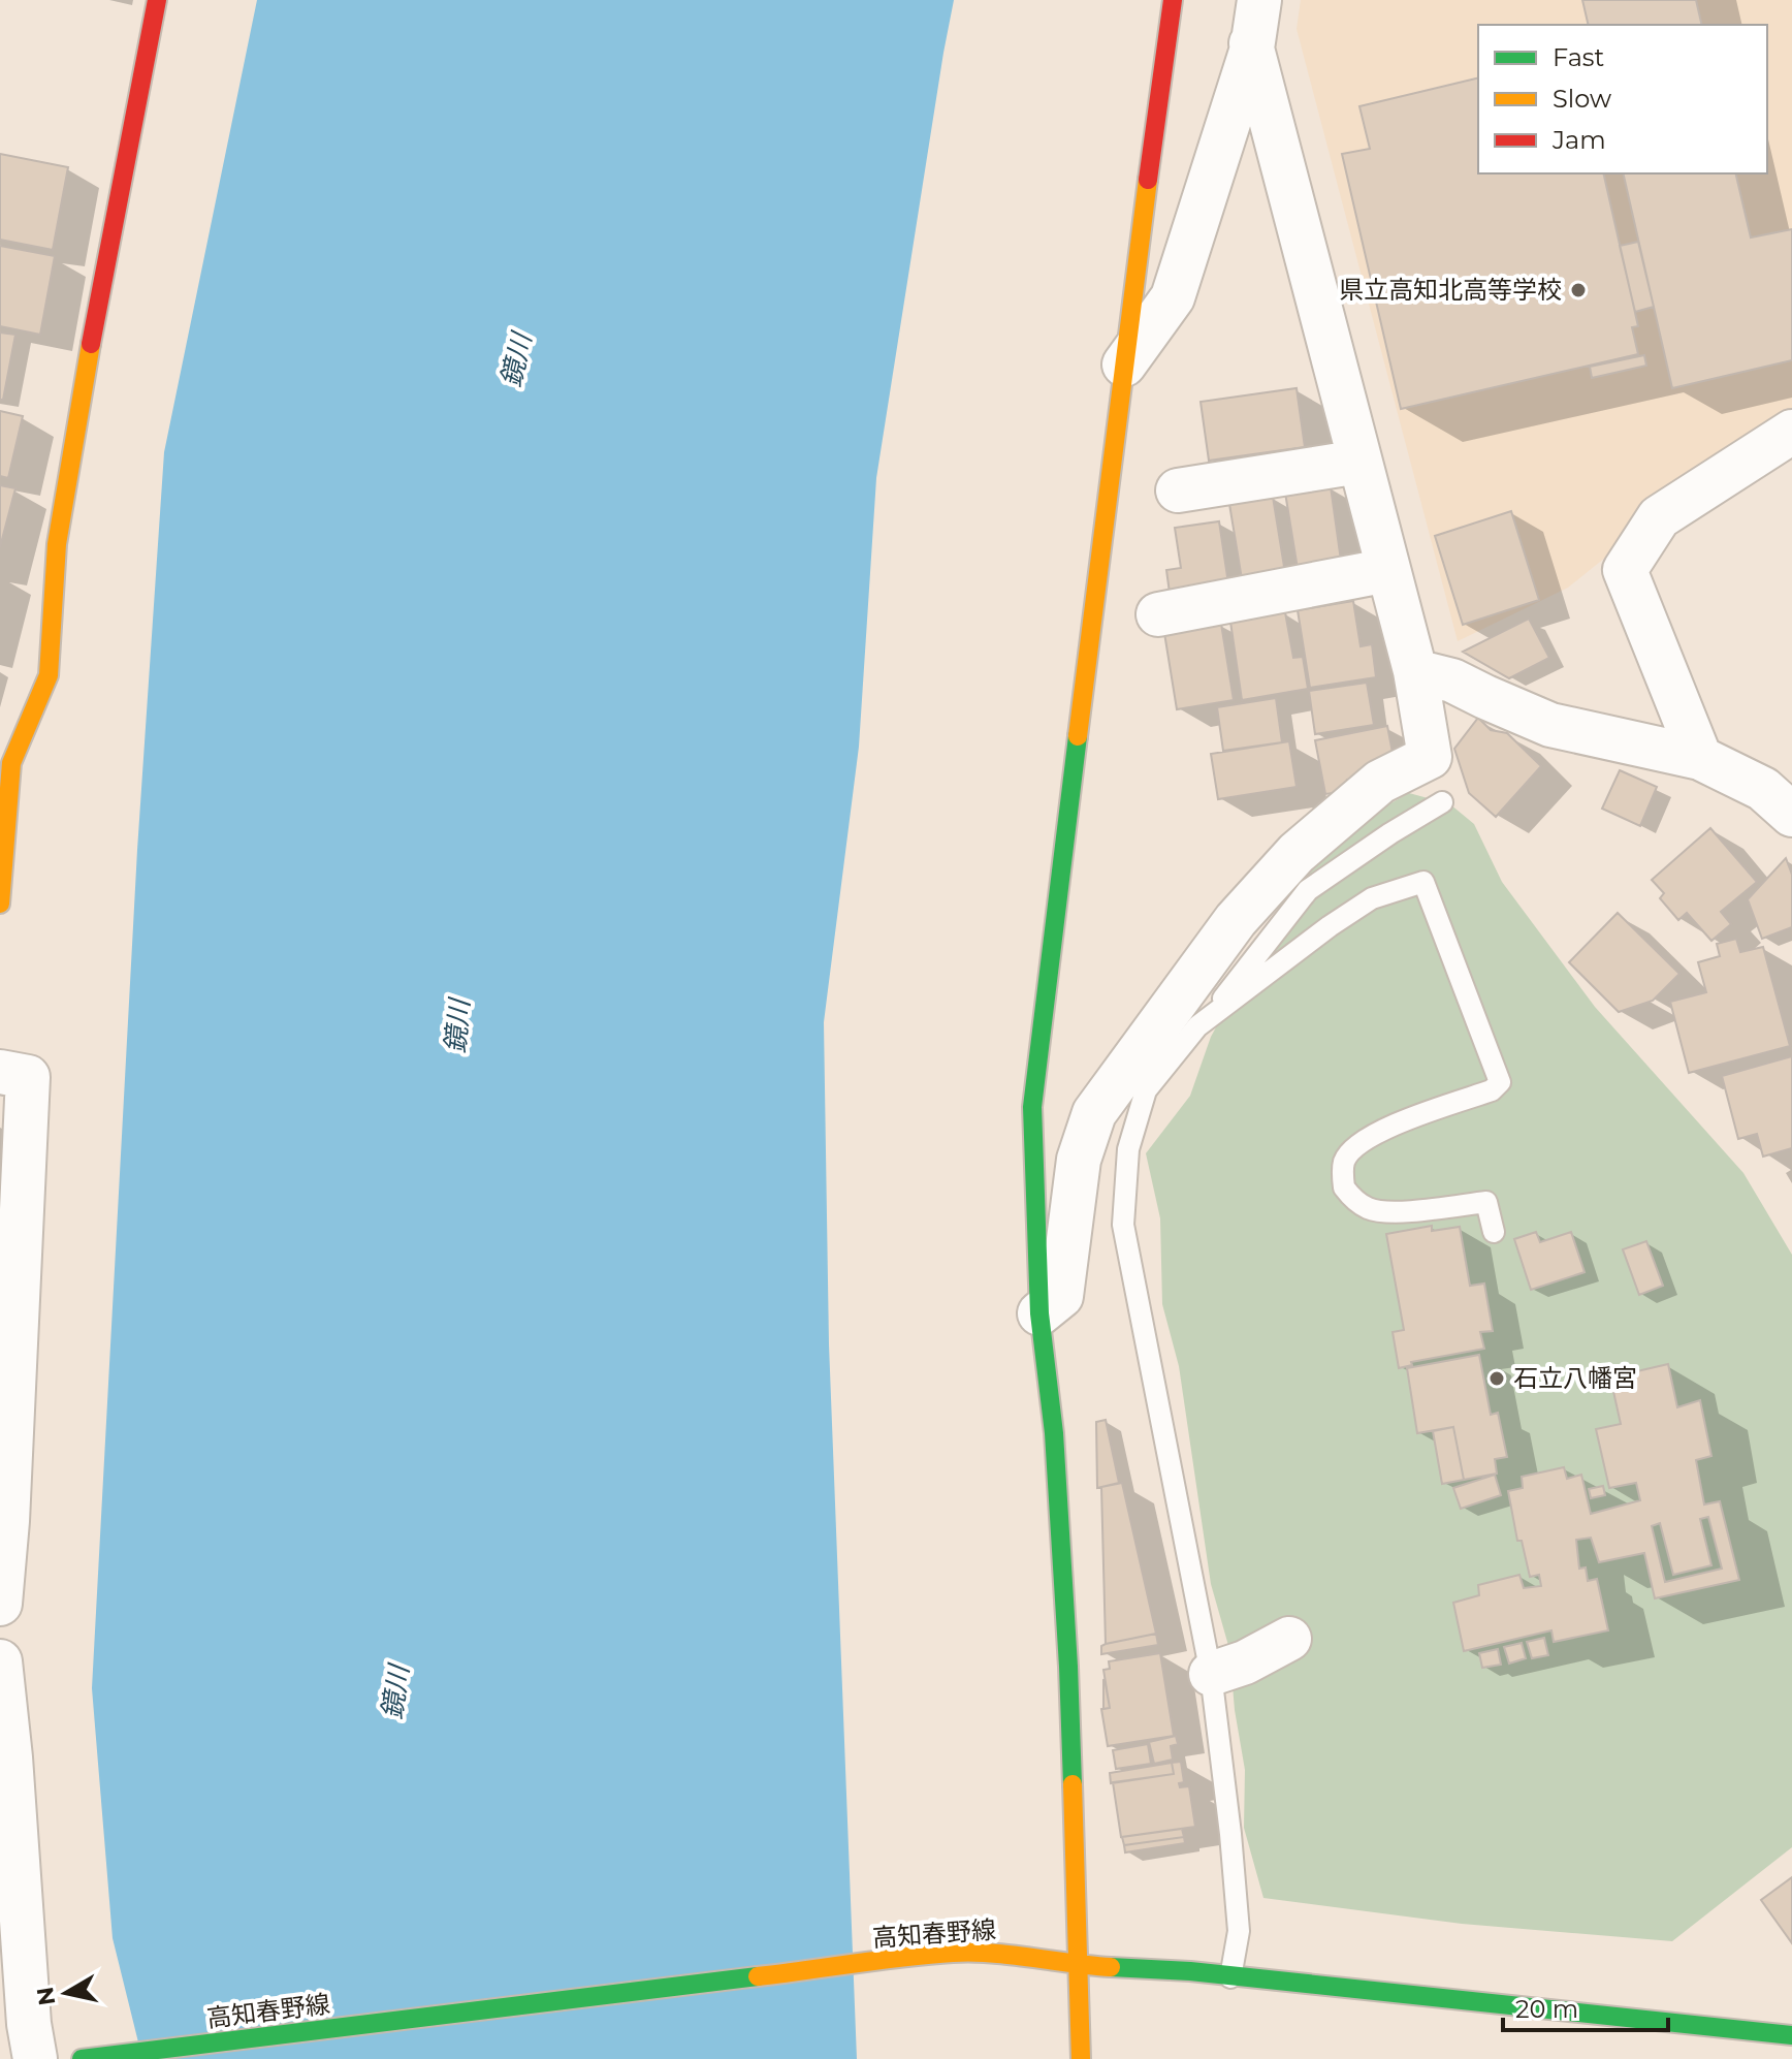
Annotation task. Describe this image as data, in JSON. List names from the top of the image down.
{
  "streets": {
    "street": ["高知春野線"]
  },
  "water": ["鏡川"],
  "places": ["県立高知北高等学校", "石立八幡宮"],
  "legend": ["Fast", "Slow", "Jam"],
  "scale_bar": "20 m",
  "north": "left"
}
